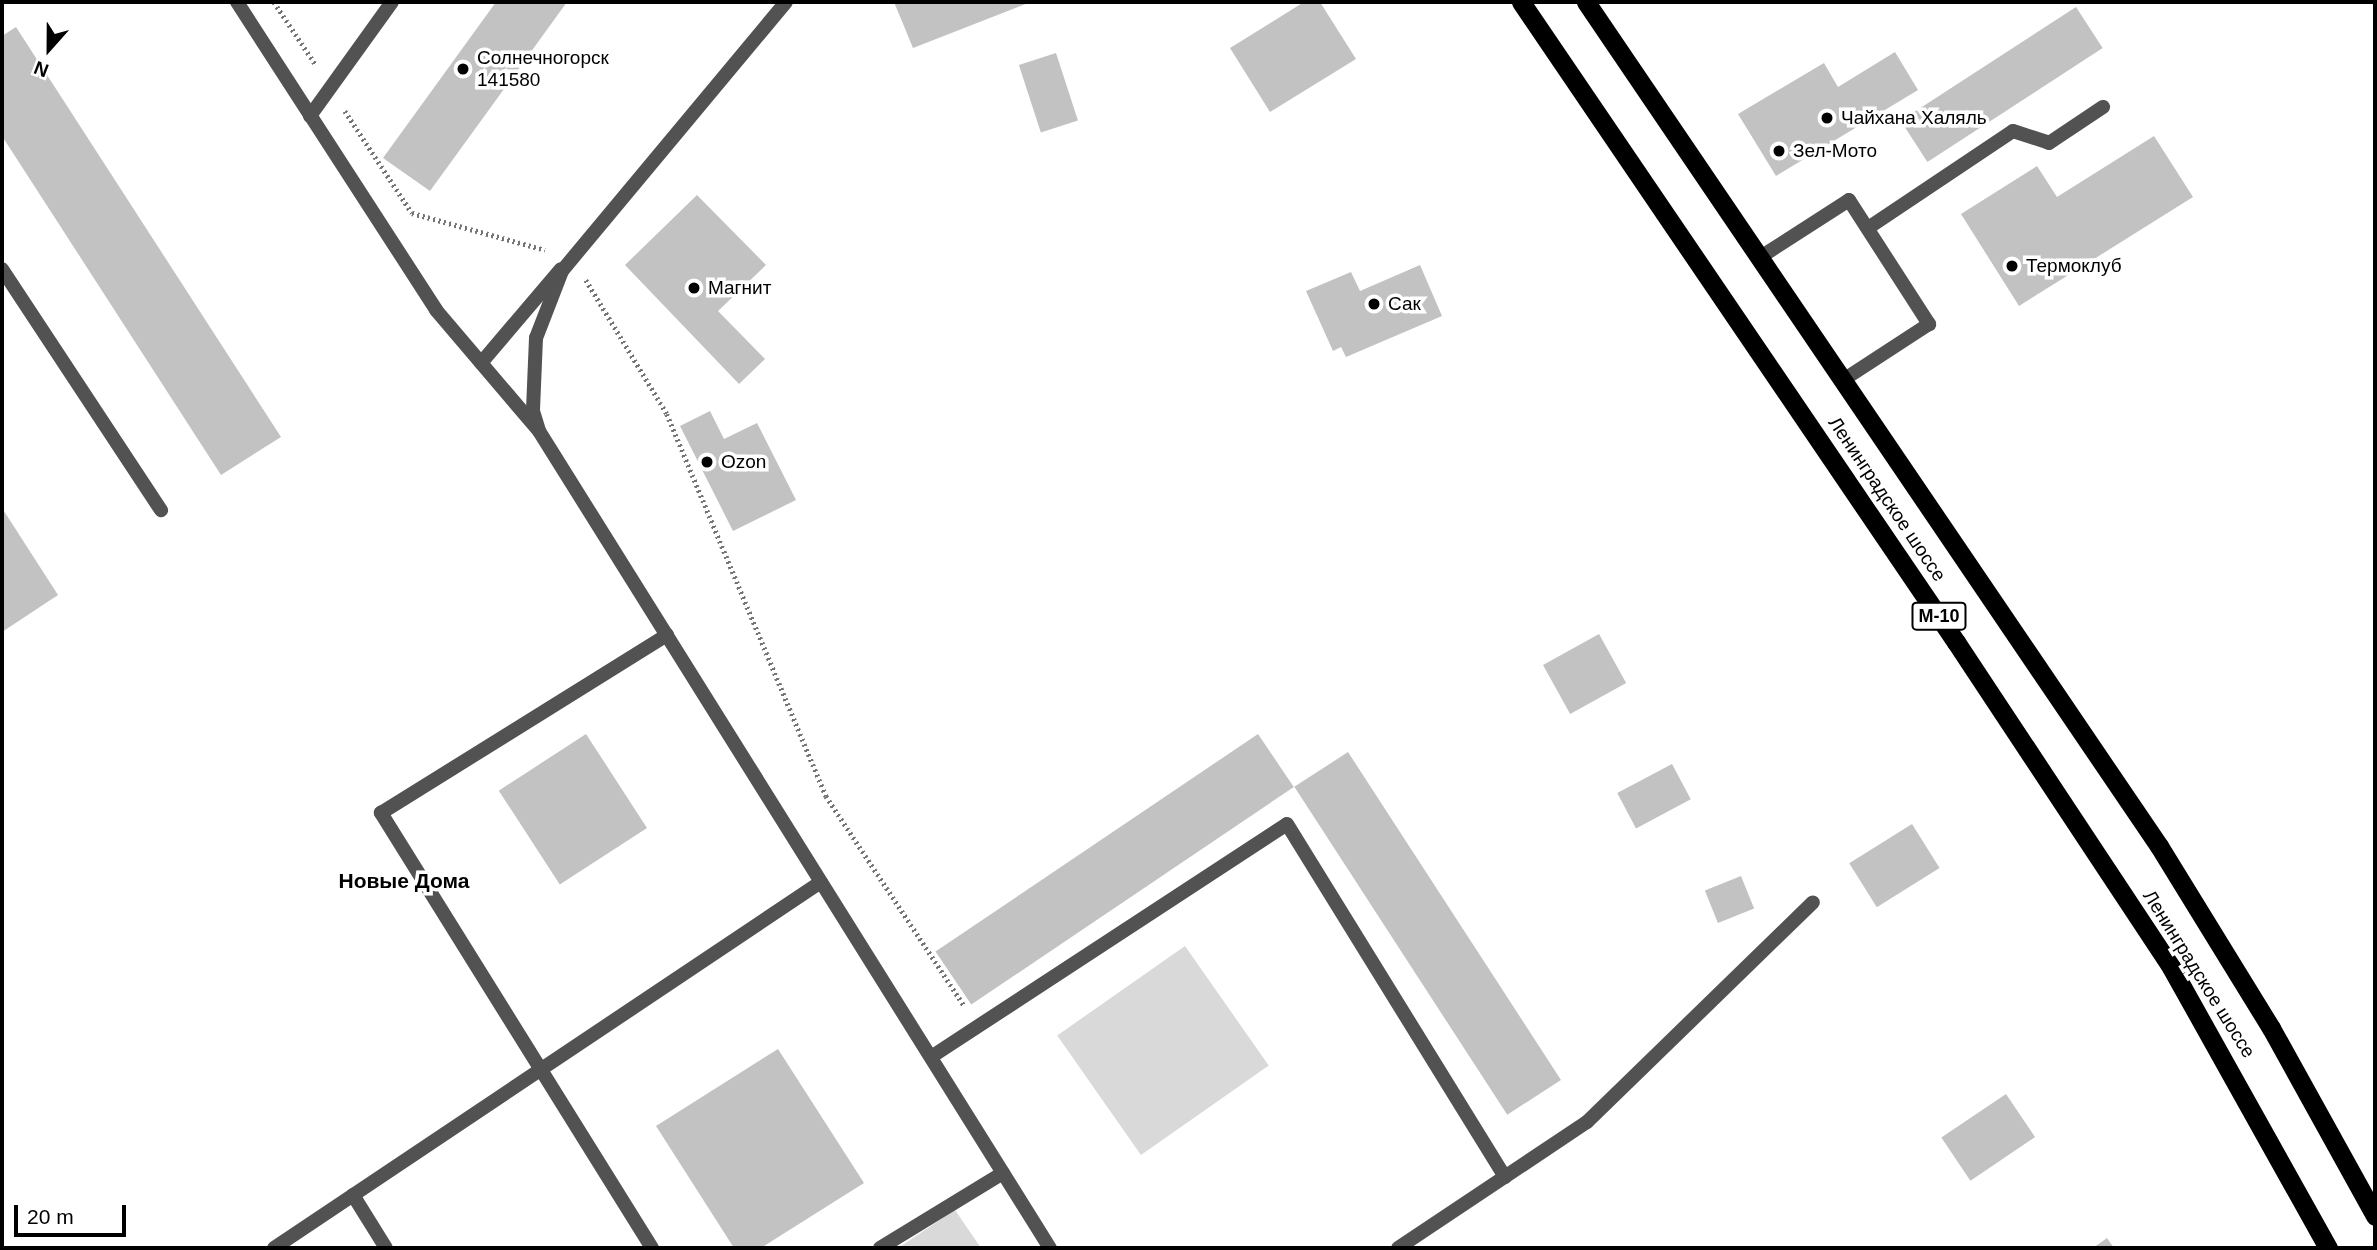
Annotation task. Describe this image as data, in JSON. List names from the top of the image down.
{
  "streets": {
    "highway": ["Ленинградское шоссе", "М-10"]
  },
  "districts": ["Новые Дома"],
  "places": [
    "Солнечногорск 141580",
    "Чайхана Халяль",
    "Зел-Мото",
    "Термоклуб",
    "Магнит",
    "Сак",
    "Ozon"
  ],
  "scale_bar": "20 m",
  "north": "bottom"
}
